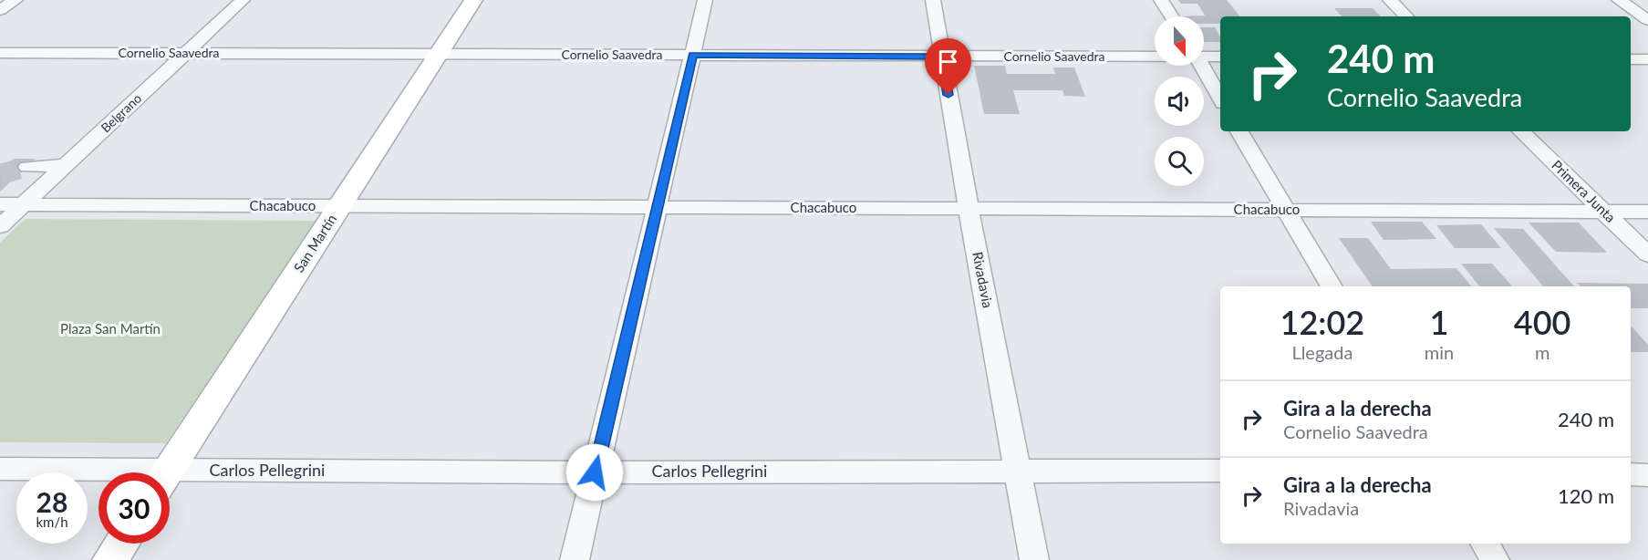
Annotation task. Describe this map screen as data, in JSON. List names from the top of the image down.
{
  "streets": {
    "main road": ["San Martín"],
    "street": [
      "Cornelio Saavedra",
      "Belgrano",
      "Primera Junta",
      "Chacabuco",
      "Rivadavia",
      "Carlos Pellegrini"
    ]
  },
  "crossings": [
    ["Cornelio Saavedra", "Belgrano"],
    ["Cornelio Saavedra", "San Martín"],
    ["Cornelio Saavedra", "Rivadavia"],
    ["Belgrano", "Chacabuco"],
    ["Primera Junta", "Chacabuco"],
    ["Chacabuco", "San Martín"],
    ["Chacabuco", "Rivadavia"],
    ["Rivadavia", "Carlos Pellegrini"]
  ],
  "parks": ["Plaza San Martín"],
  "north": "bottom",
  "page": {
    "turn": ["240 m", "Cornelio Saavedra"],
    "eta": [
      "12:02",
      "Llegada",
      "1",
      "min",
      "400",
      "m"
    ],
    "list": [
      {
        "name": "Gira a la derecha",
        "note": "Cornelio Saavedra",
        "value": "240 m"
      },
      {
        "name": "Gira a la derecha",
        "note": "Rivadavia",
        "value": "120 m"
      }
    ],
    "speed": "28 km/h",
    "limit": "30"
  }
}
